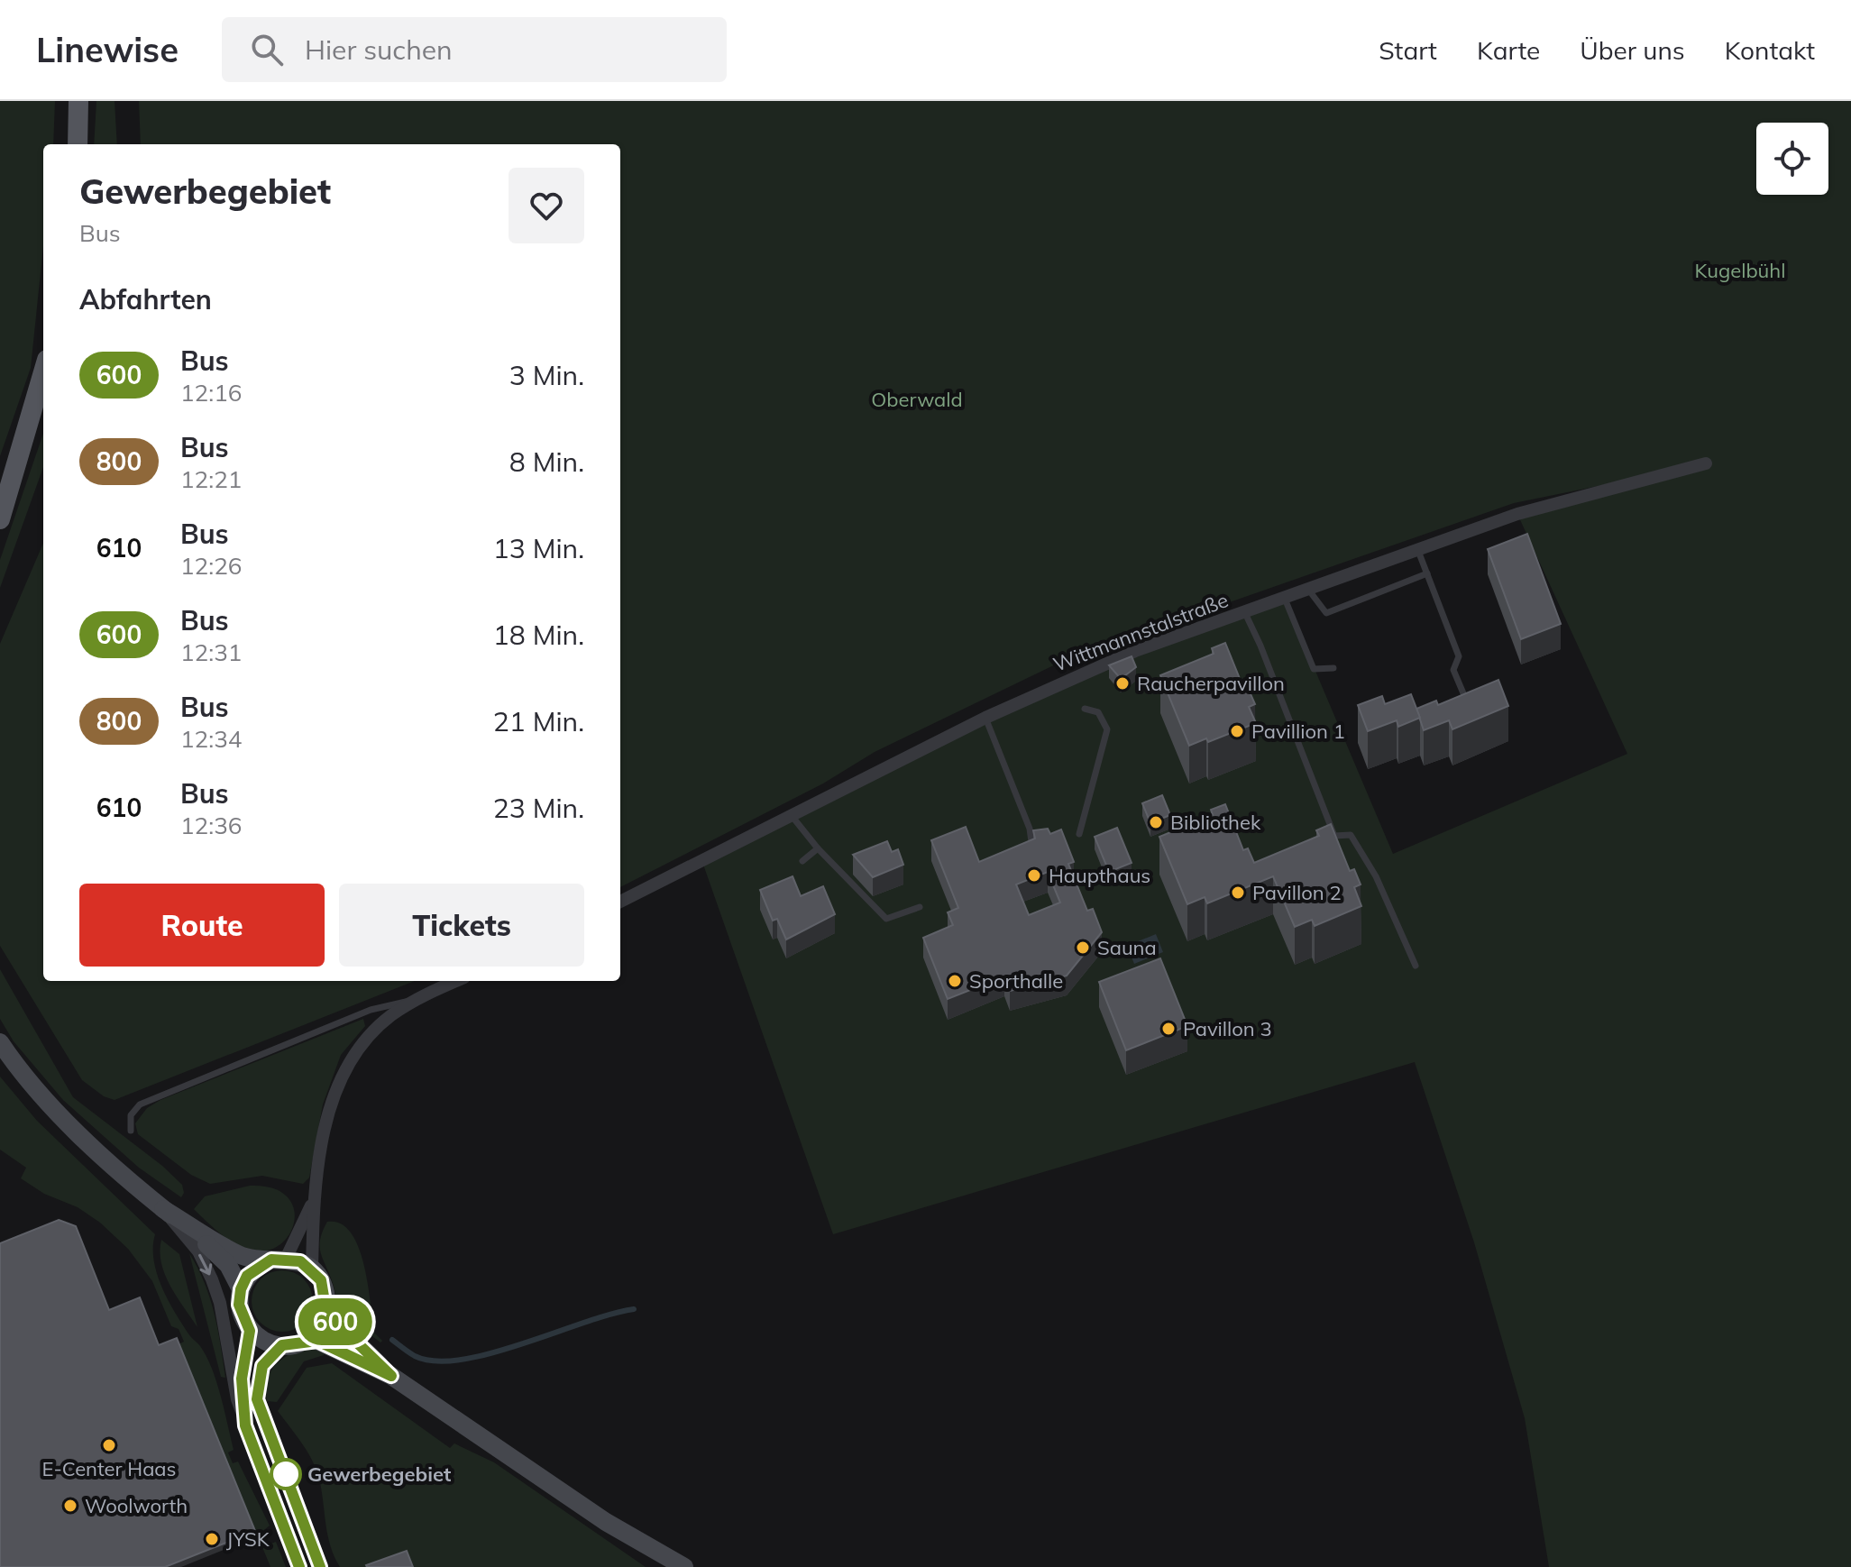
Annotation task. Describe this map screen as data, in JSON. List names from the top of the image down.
{
  "streets": {
    "street": ["Wittmannstalstraße"]
  },
  "parks": ["Kugelbühl", "Oberwald"],
  "places": [
    "Raucherpavillon",
    "Pavillion 1",
    "Bibliothek",
    "Haupthaus",
    "Pavillon 2",
    "Sauna",
    "Sporthalle",
    "Pavillon 3",
    "E-Center Haas",
    "Gewerbegebiet",
    "Woolworth",
    "JYSK"
  ],
  "lines": ["bus line 600"],
  "page": {
    "header": "Linewise",
    "search": "Hier suchen",
    "nav": [
      "Start",
      "Karte",
      "Über uns",
      "Kontakt"
    ],
    "on_map": "600",
    "heading": [
      ["Gewerbegebiet", "Bus"],
      "Abfahrten"
    ],
    "list": [
      {
        "mark": "600",
        "name": "Bus",
        "note": "12:16",
        "value": "3 Min."
      },
      {
        "mark": "800",
        "name": "Bus",
        "note": "12:21",
        "value": "8 Min."
      },
      {
        "mark": "610",
        "name": "Bus",
        "note": "12:26",
        "value": "13 Min."
      },
      {
        "mark": "600",
        "name": "Bus",
        "note": "12:31",
        "value": "18 Min."
      },
      {
        "mark": "800",
        "name": "Bus",
        "note": "12:34",
        "value": "21 Min."
      },
      {
        "mark": "610",
        "name": "Bus",
        "note": "12:36",
        "value": "23 Min."
      }
    ],
    "buttons": ["Route", "Tickets"]
  }
}
